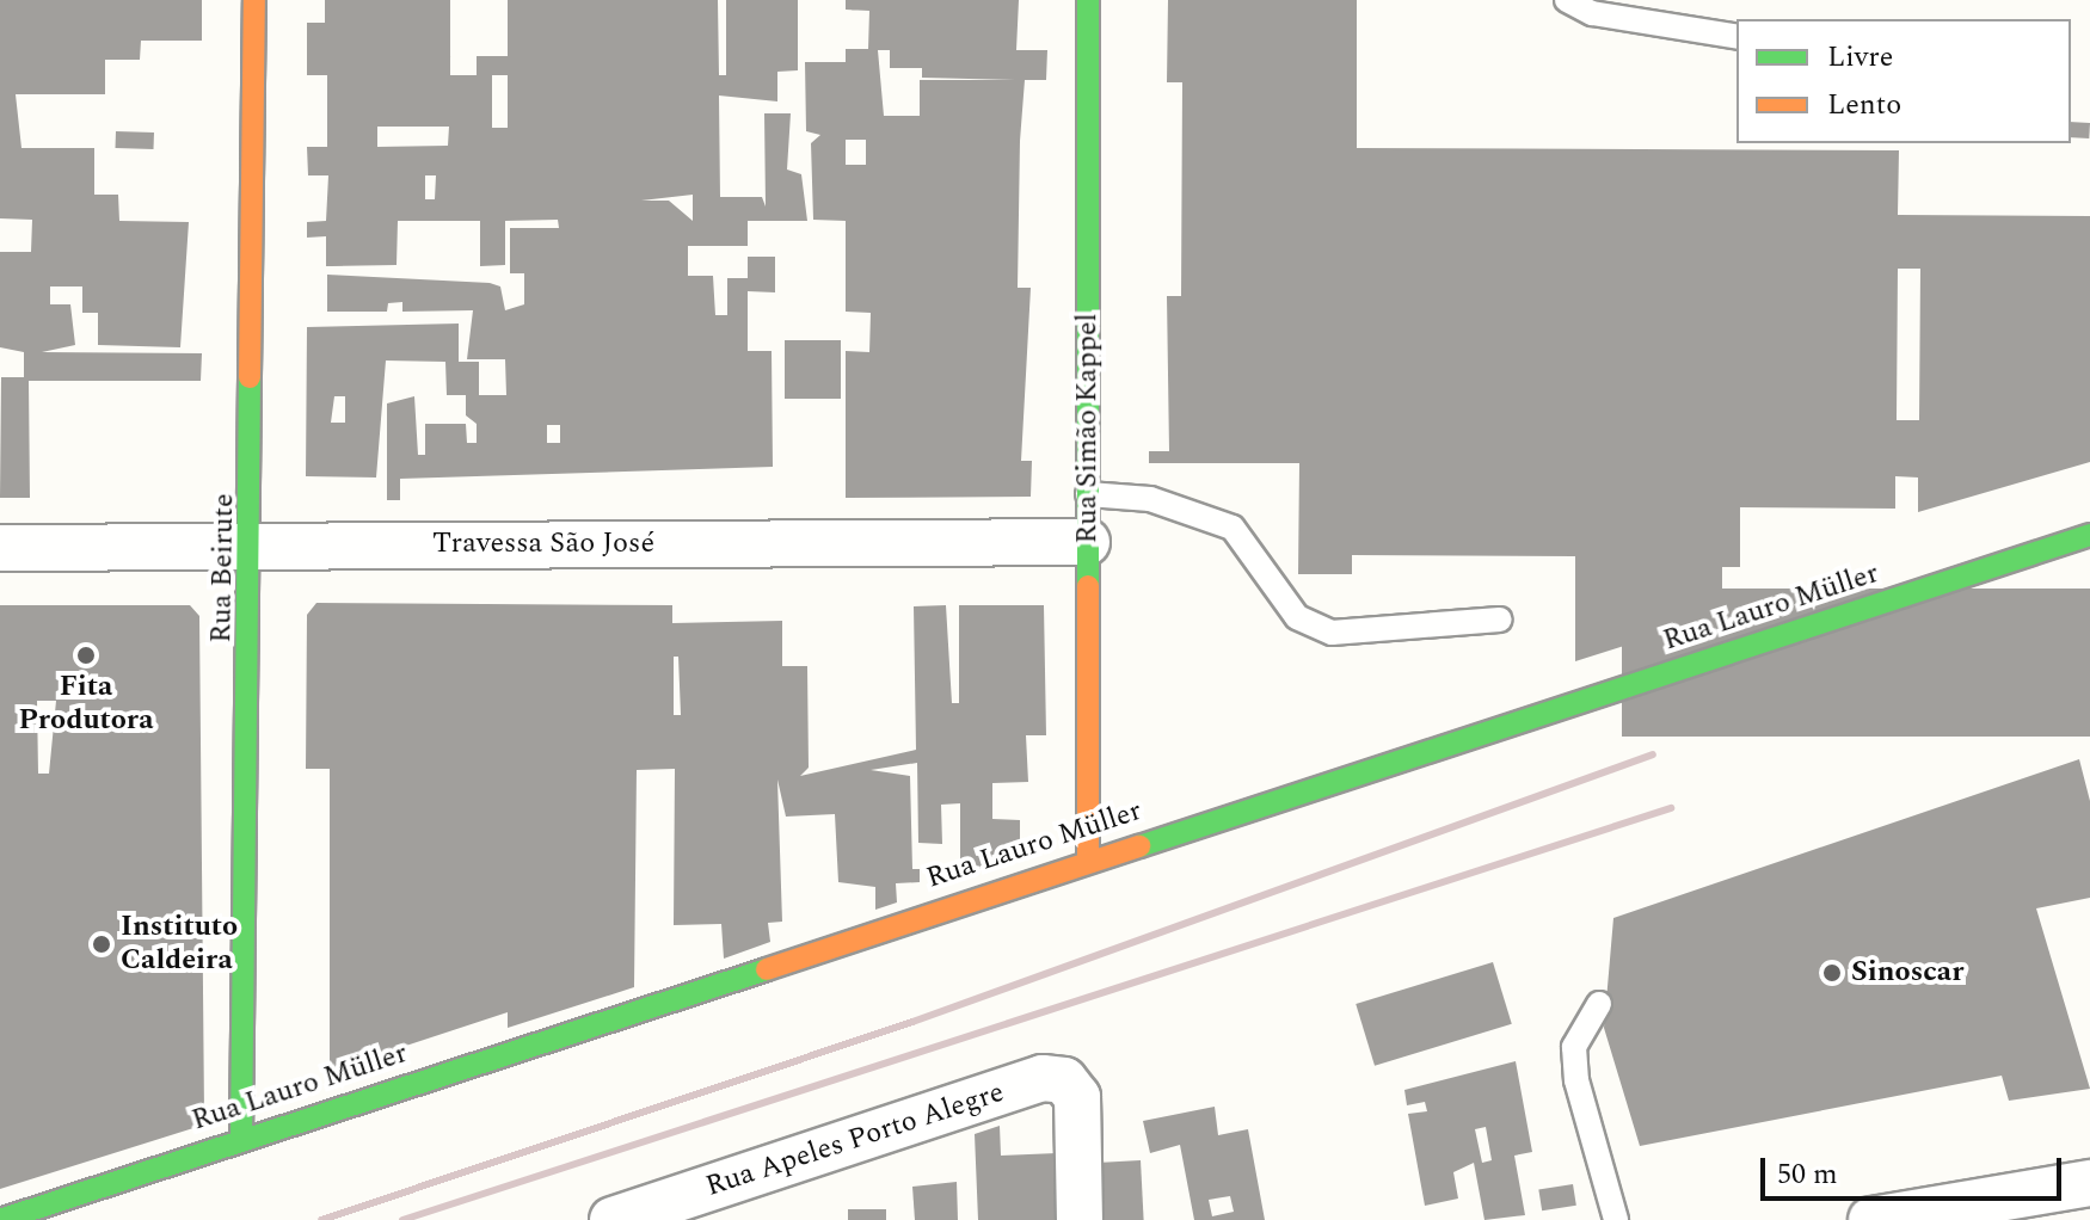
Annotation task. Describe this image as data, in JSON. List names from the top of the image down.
{
  "streets": {
    "street": [
      "Rua Simão Kappel",
      "Travessa São José",
      "Rua Beirute",
      "Rua Lauro Müller",
      "Rua Apeles Porto Alegre"
    ]
  },
  "crossings": [
    ["Rua Simão Kappel", "Travessa São José"],
    ["Rua Simão Kappel", "Rua Lauro Müller"],
    ["Travessa São José", "Rua Beirute"],
    ["Rua Beirute", "Rua Lauro Müller"]
  ],
  "places": ["Fita Produtora", "Instituto Caldeira", "Sinoscar"],
  "legend": ["Livre", "Lento"],
  "scale_bar": "50 m"
}
